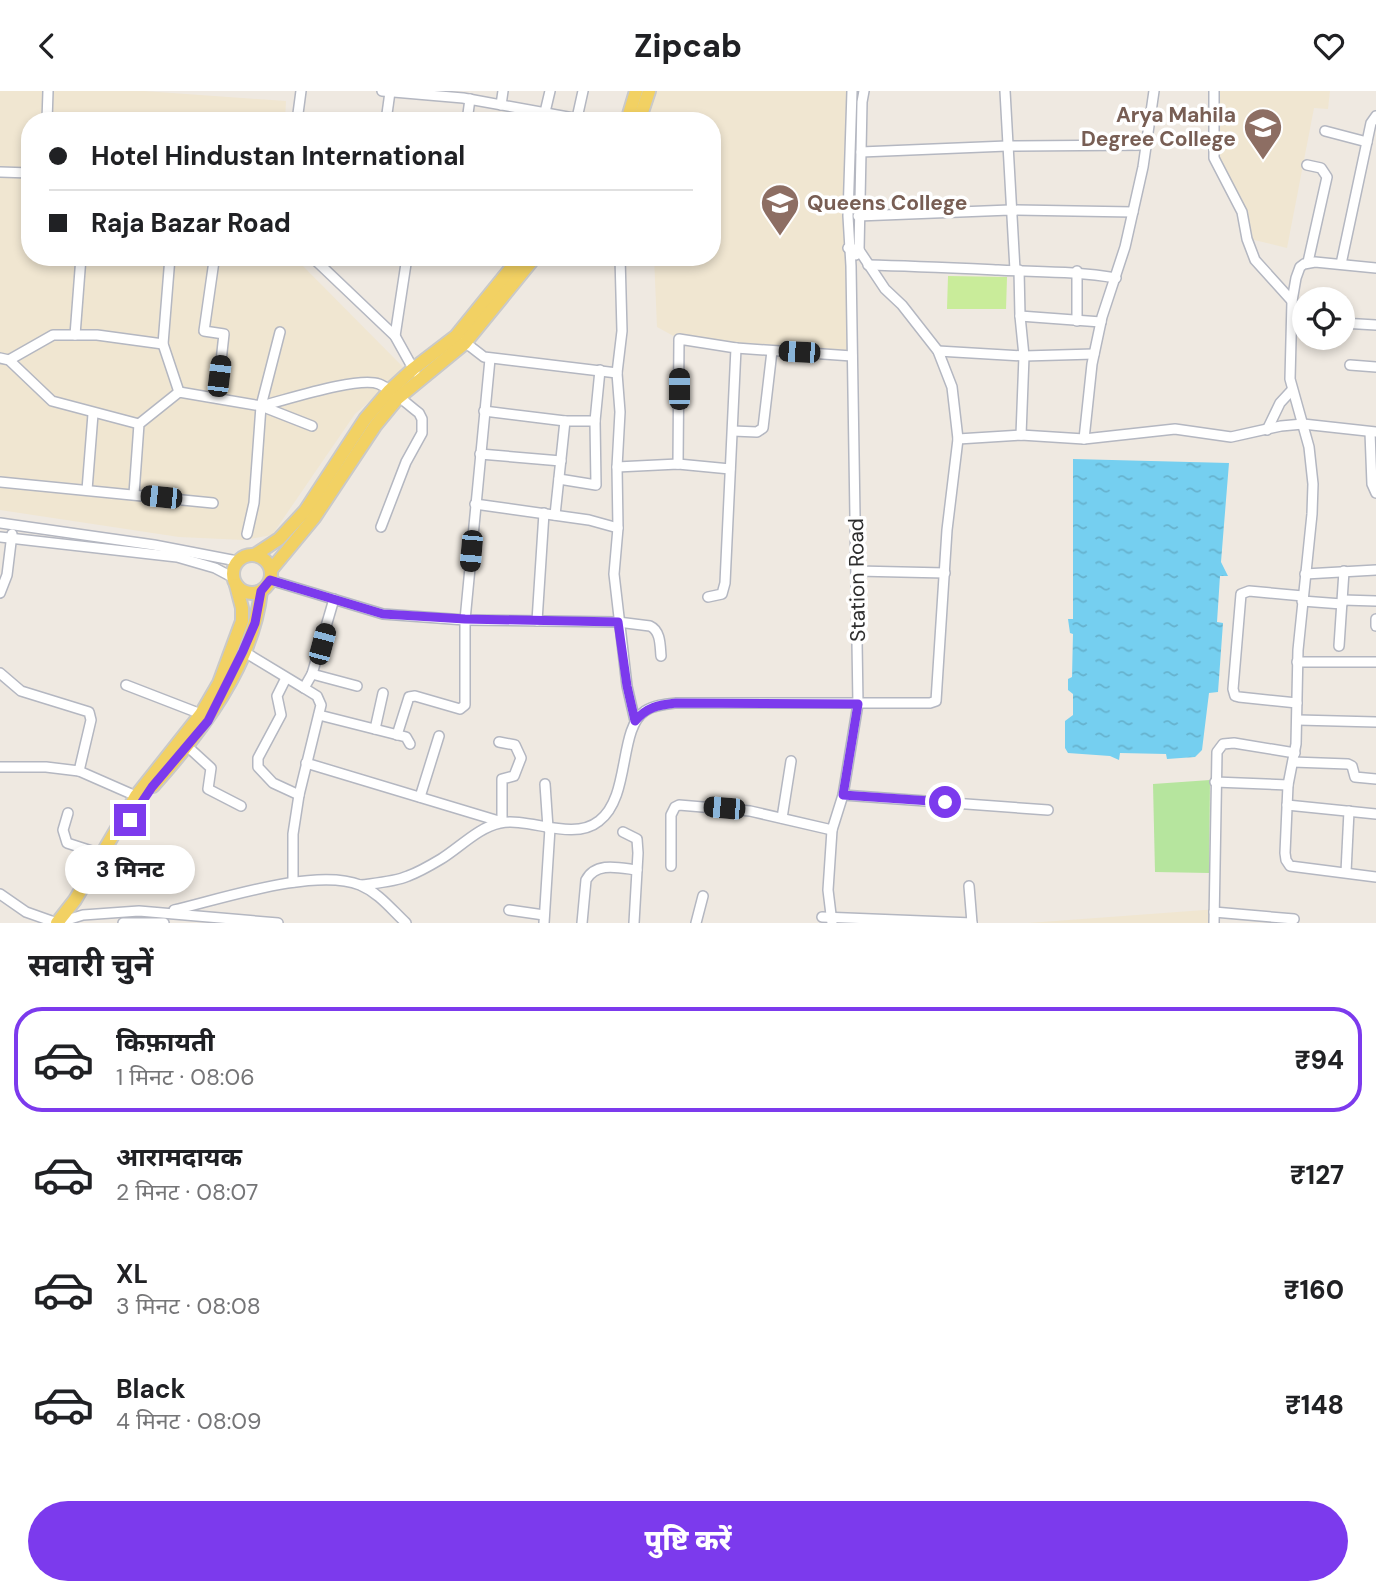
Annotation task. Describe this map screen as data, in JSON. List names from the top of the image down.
{
  "streets": {
    "street": ["Station Road"]
  },
  "places": {
    "school or university": ["Arya Mahila Degree College", "Queens College"]
  },
  "page": {
    "header": "Zipcab",
    "banner": ["Hotel Hindustan International", "Raja Bazar Road"],
    "bubble": "3 मिनट",
    "heading": "सवारी चुनें",
    "list": [
      {
        "name": "किफ़ायती",
        "note": "1 मिनट · 08:06",
        "value": "₹94"
      },
      {
        "name": "आरामदायक",
        "note": "2 मिनट · 08:07",
        "value": "₹127"
      },
      {
        "name": "XL",
        "note": "3 मिनट · 08:08",
        "value": "₹160"
      },
      {
        "name": "Black",
        "note": "4 मिनट · 08:09",
        "value": "₹148"
      }
    ],
    "buttons": "पुष्टि करें"
  }
}
